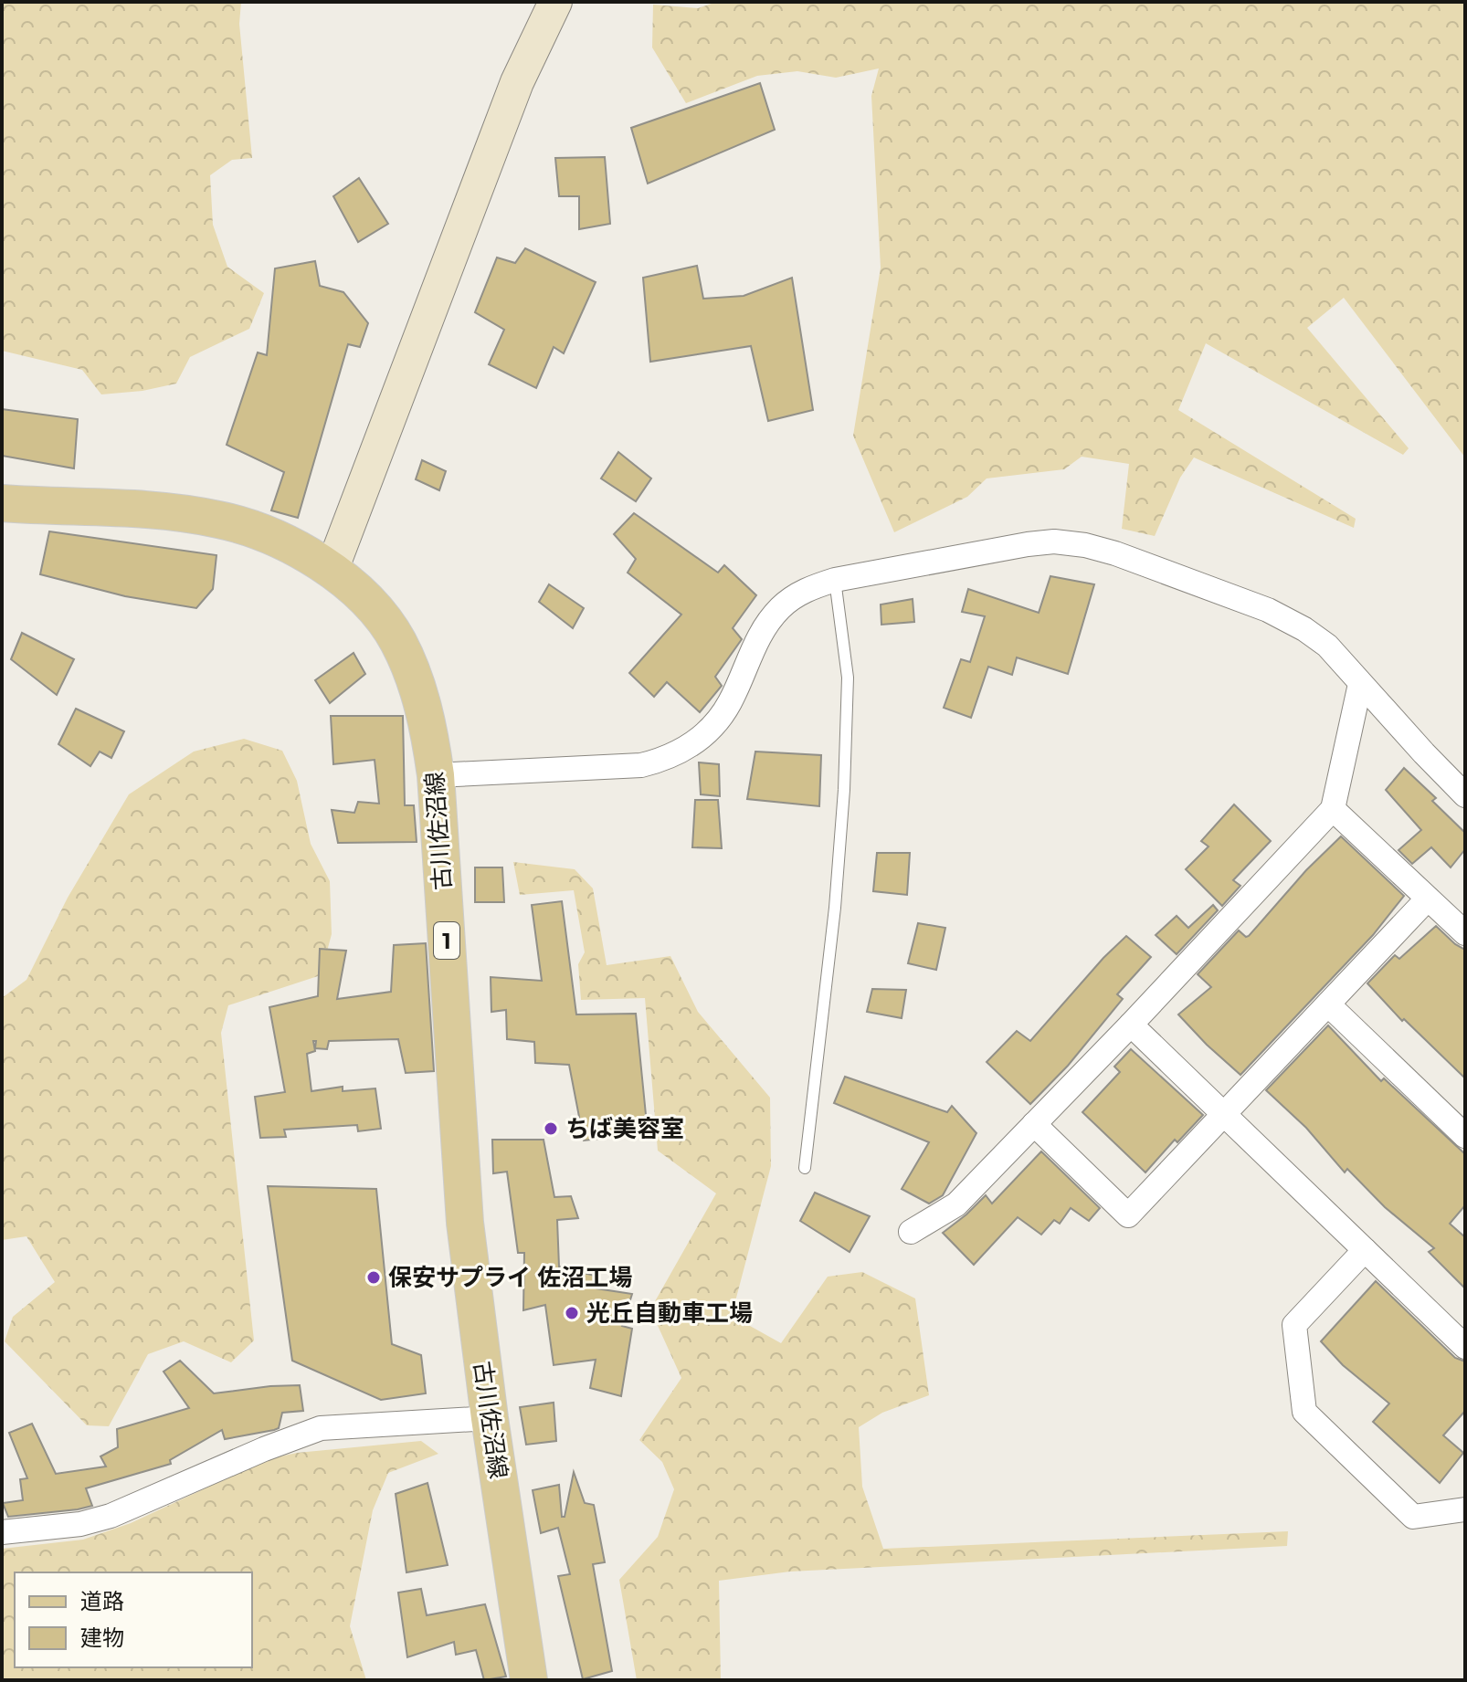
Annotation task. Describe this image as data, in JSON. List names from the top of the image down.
{
  "streets": {
    "main road": ["古川佐沼線", "1"]
  },
  "places": ["ちば美容室", "保安サプライ 佐沼工場", "光丘自動車工場"],
  "legend": ["道路", "建物"]
}
